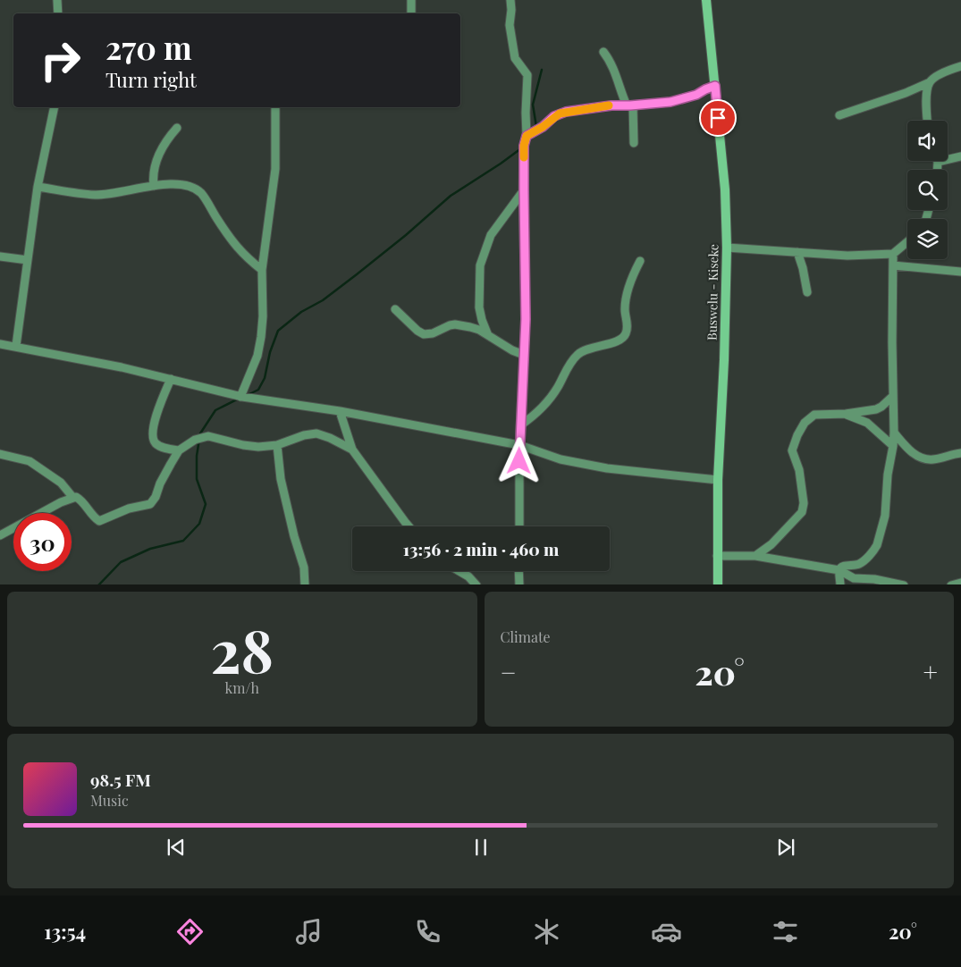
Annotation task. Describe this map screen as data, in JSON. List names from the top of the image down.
{
  "streets": {
    "main road": ["Buswelu - Kiseke"]
  },
  "page": {
    "turn": ["270 m", "Turn right"],
    "limit": "30",
    "trip": "13:56 · 2 min · 460 m",
    "tile": [
      ["28", "km/h"],
      "Climate"
    ],
    "heat": ["−", "20°", "+"],
    "song": ["98.5 FM", "Music"],
    "tabs": ["13:54", "20°"]
  }
}
